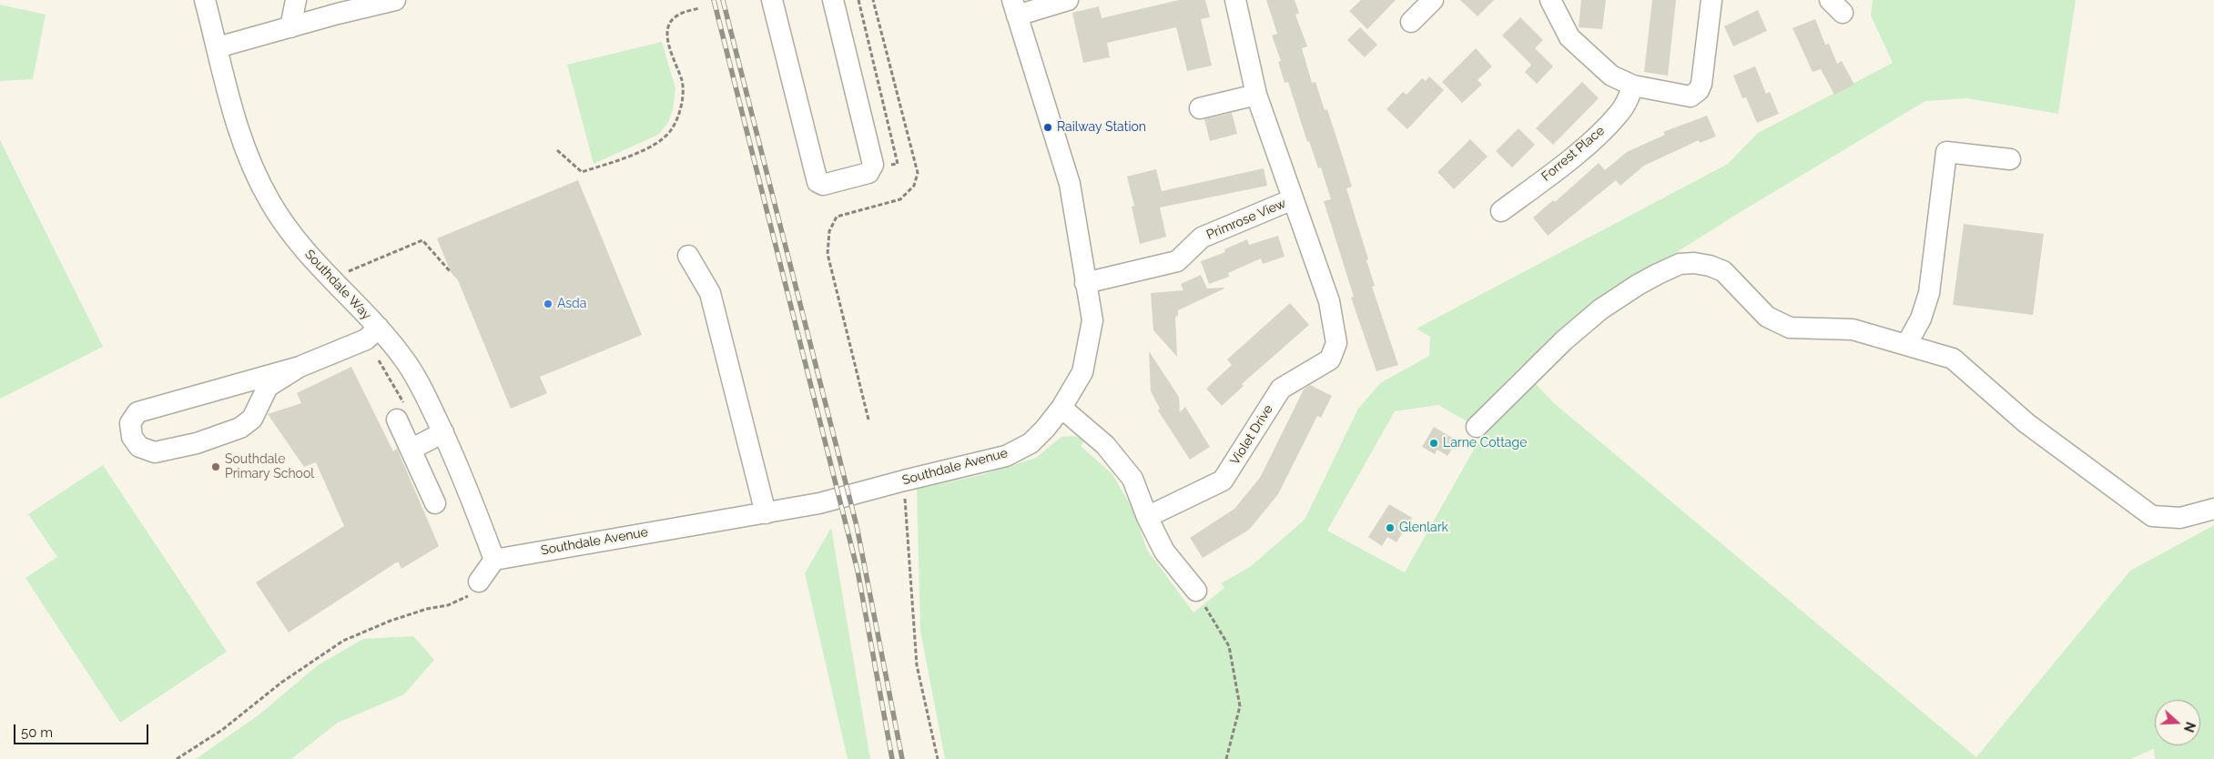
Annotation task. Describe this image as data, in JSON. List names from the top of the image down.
{
  "streets": {
    "street": [
      "Forrest Place",
      "Primrose View",
      "Southdale Way",
      "Violet Drive",
      "Southdale Avenue"
    ]
  },
  "crossings": [
    ["Primrose View", "Violet Drive"],
    ["Primrose View", "Southdale Avenue"],
    ["Southdale Way", "Southdale Avenue"]
  ],
  "places": [
    "Railway Station",
    "Asda",
    "Larne Cottage",
    "Southdale Primary School",
    "Glenlark"
  ],
  "scale_bar": "50 m",
  "north": "right"
}
